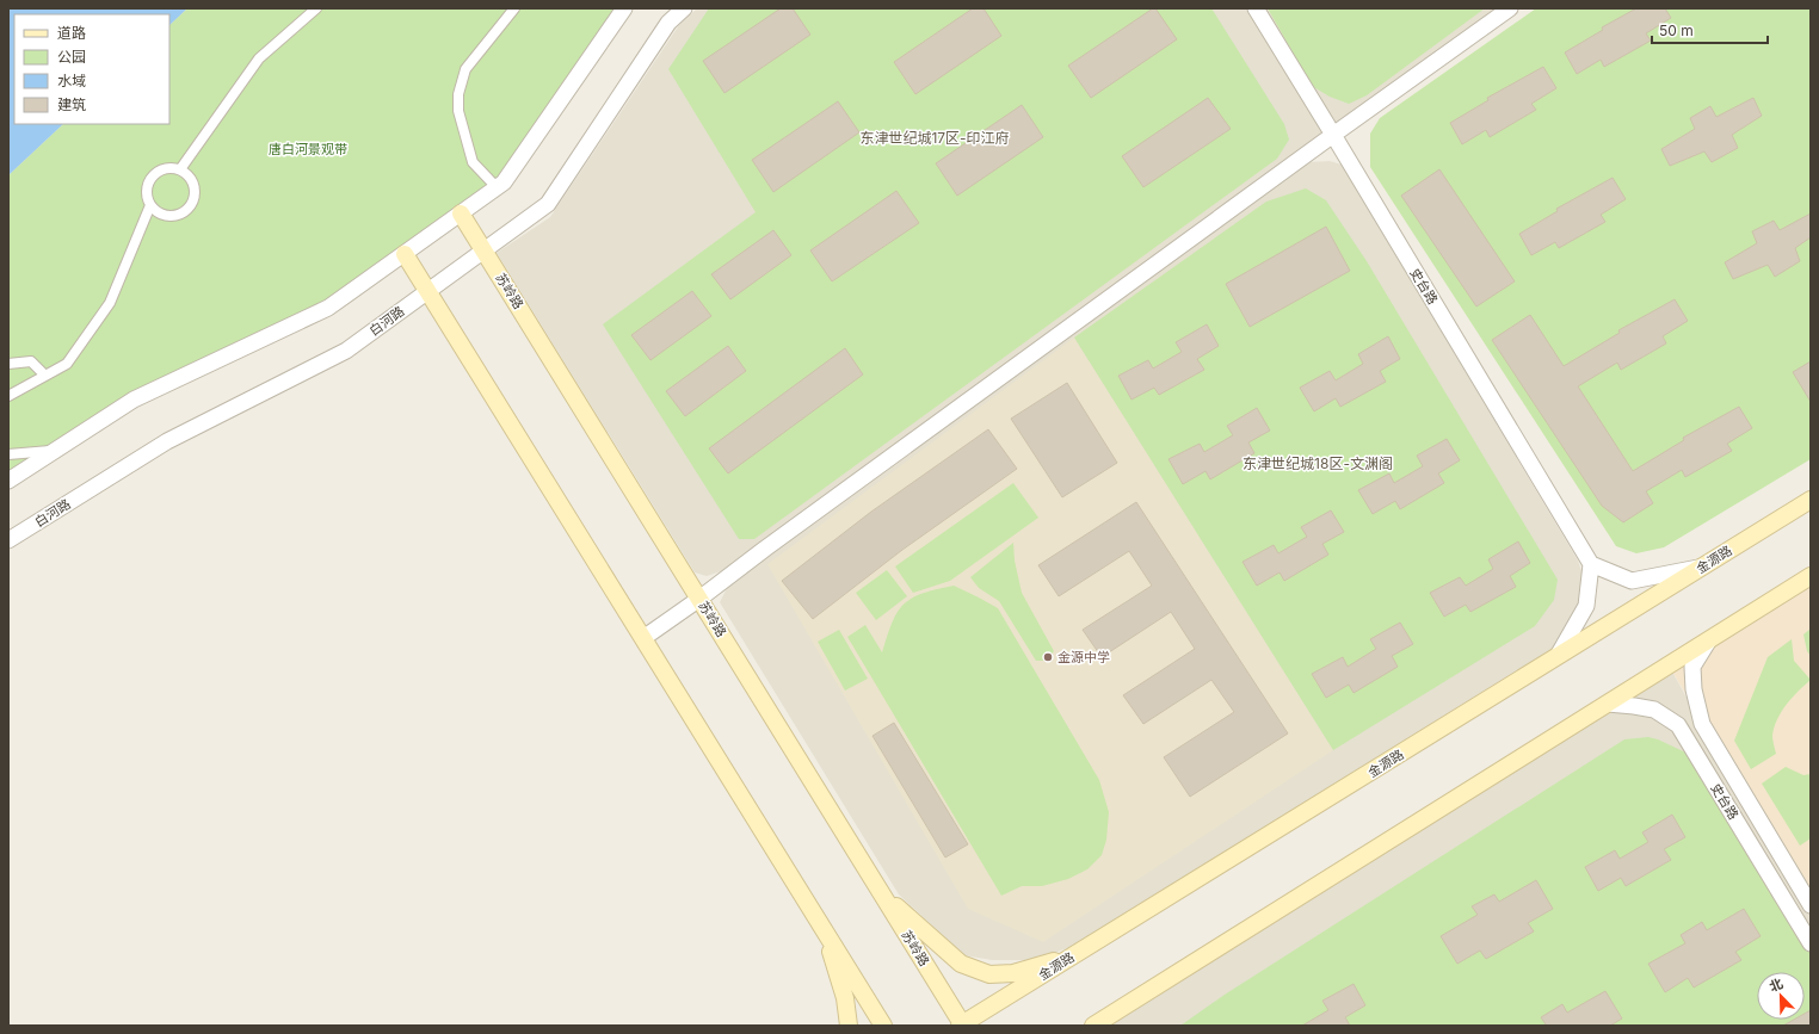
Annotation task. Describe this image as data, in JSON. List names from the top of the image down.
{
  "streets": {
    "main road": ["苏岭路", "金源路"],
    "street": ["史台路", "白河路"]
  },
  "crossings": [
    ["苏岭路", "白河路"],
    ["苏岭路", "金源路"]
  ],
  "districts": ["东津世纪城17区-印江府", "东津世纪城18区-文渊阁"],
  "parks": ["唐白河景观带"],
  "places": ["金源中学"],
  "legend": [
    "道路",
    "公园",
    "水域",
    "建筑"
  ],
  "scale_bar": "50 m",
  "north": "top left"
}
